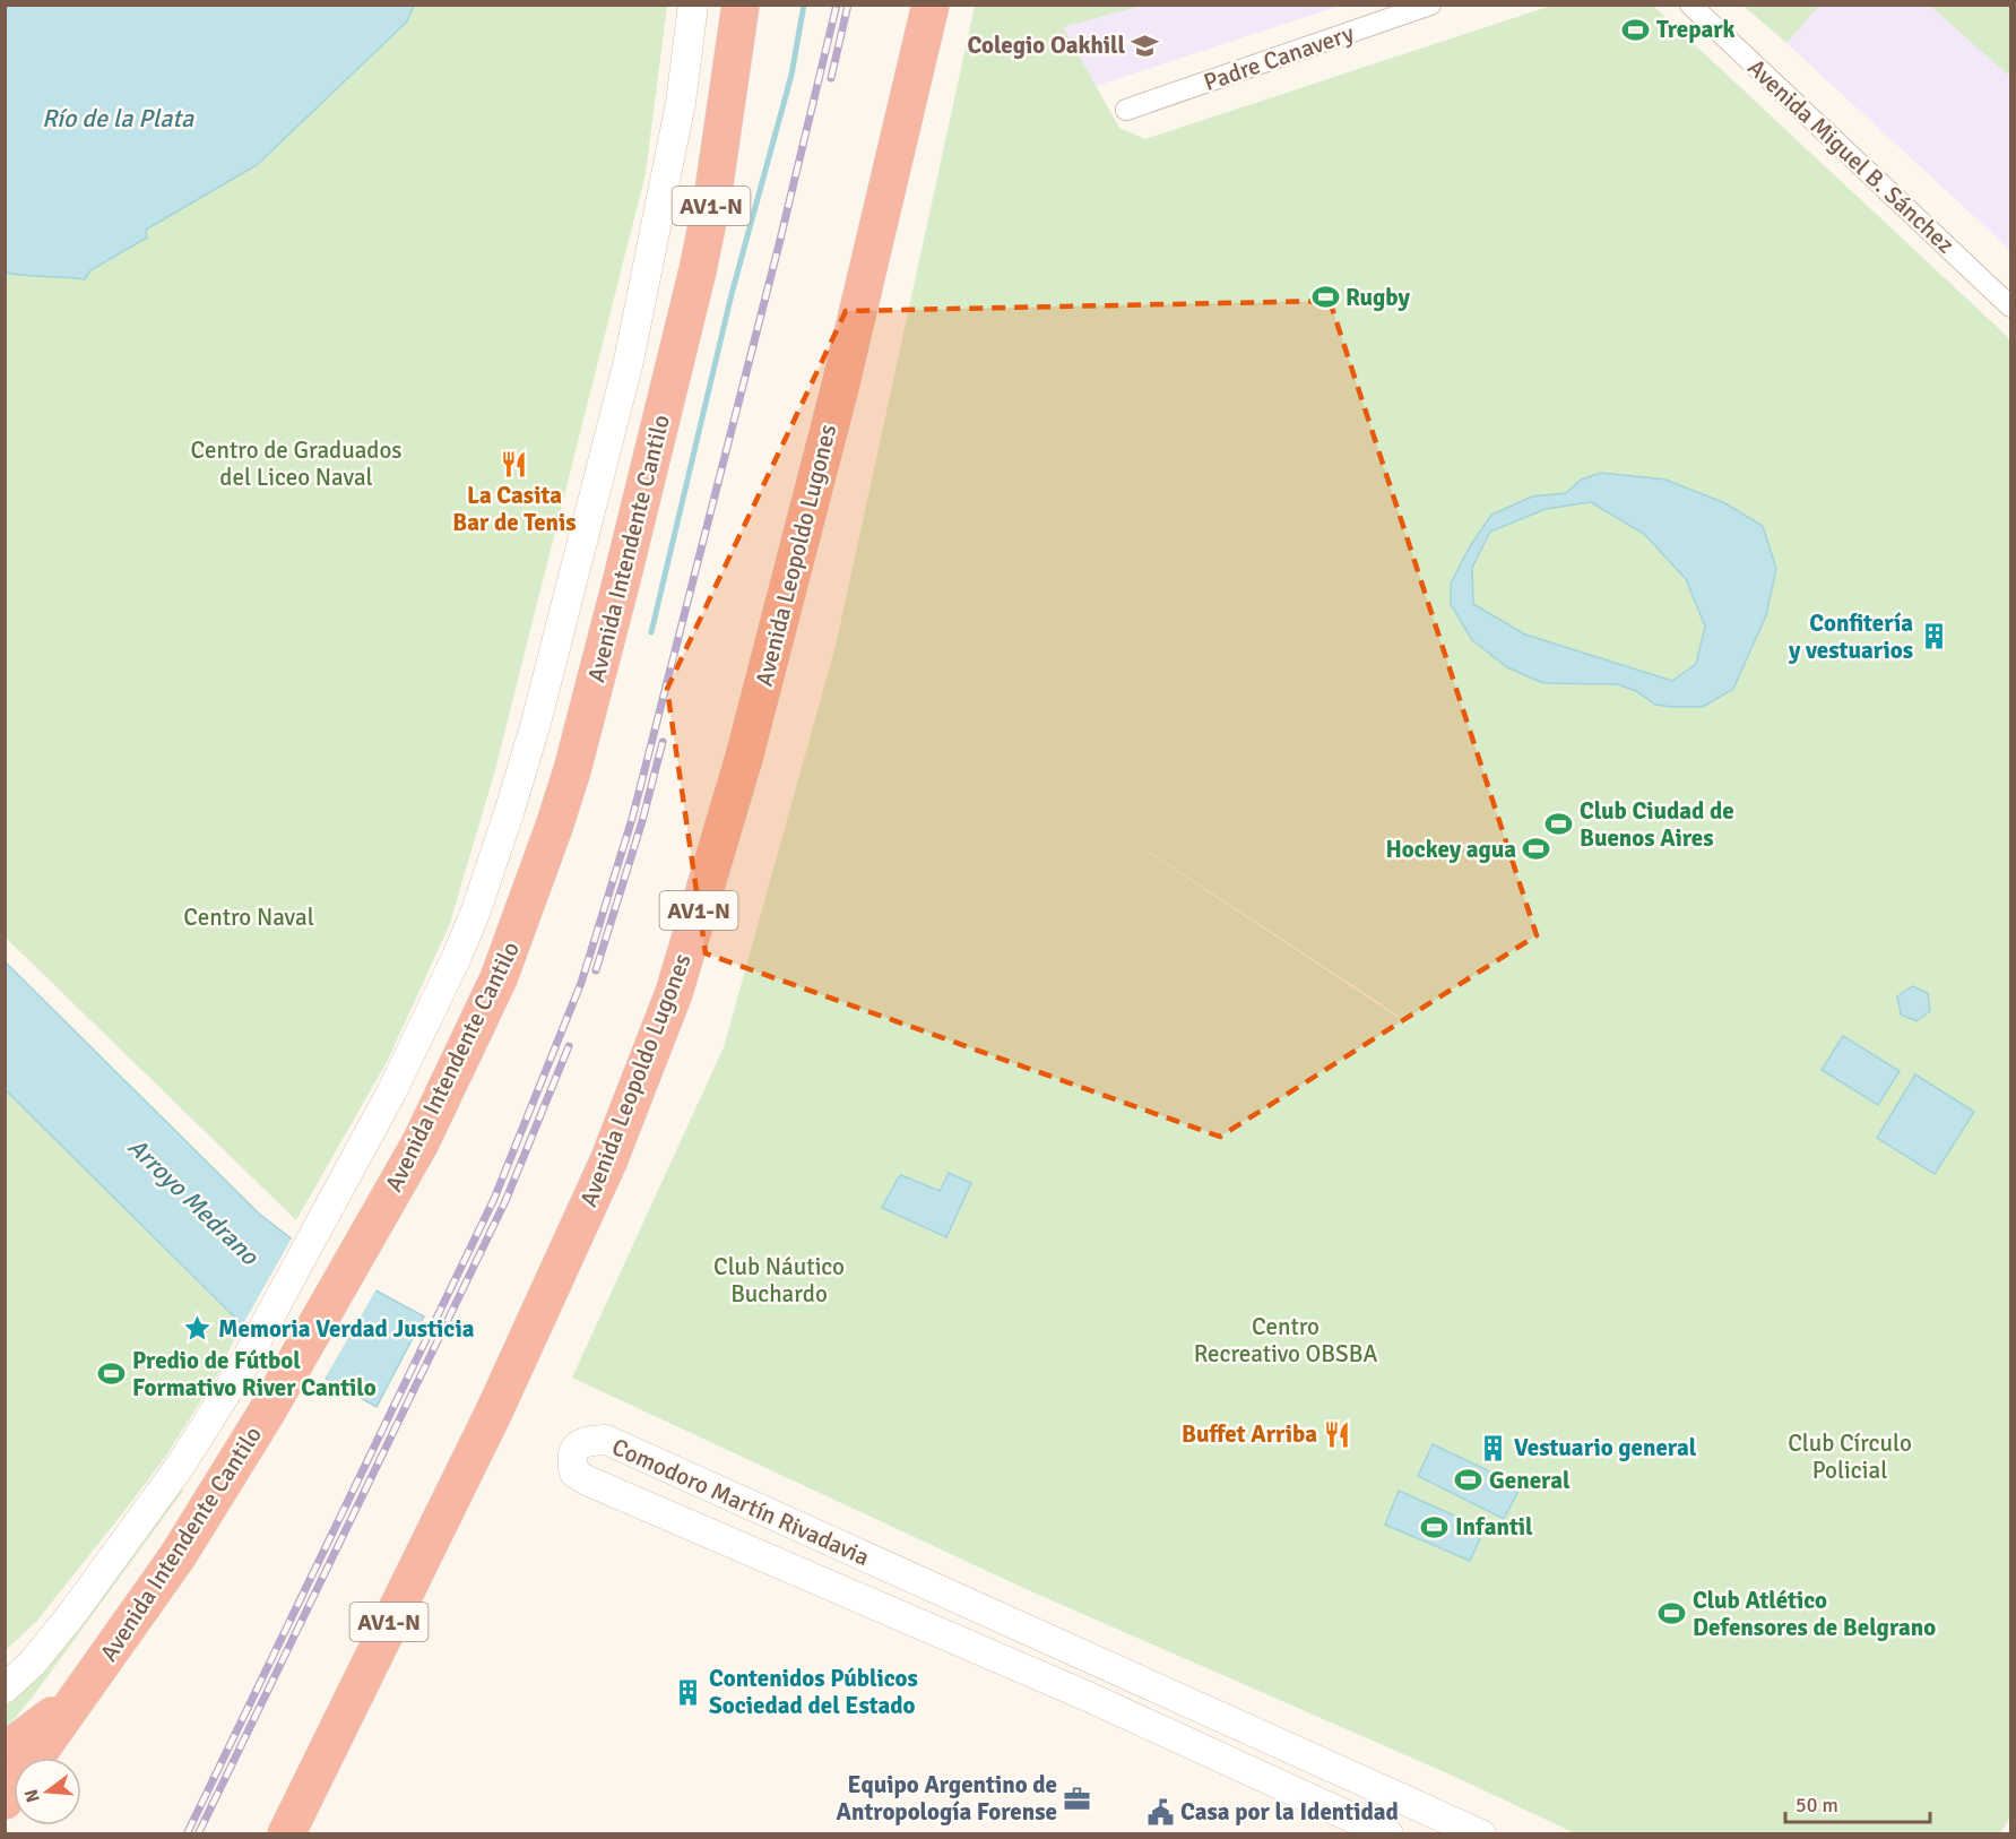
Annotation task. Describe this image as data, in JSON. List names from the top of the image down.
{
  "streets": {
    "highway": ["AV1-N", "Avenida Intendente Cantilo", "Avenida Leopoldo Lugones"],
    "street": ["Padre Canavery", "Avenida Miguel B. Sánchez", "Comodoro Martín Rivadavia"]
  },
  "water": ["Río de la Plata", "Arroyo Medrano"],
  "parks": [
    "Centro de Graduados del Liceo Naval",
    "Centro Naval",
    "Club Náutico Buchardo",
    "Centro Recreativo OBSBA",
    "Club Círculo Policial"
  ],
  "places": {
    "sports": [
      "Trepark",
      "Rugby",
      "Club Ciudad de Buenos Aires",
      "Hockey agua",
      "Predio de Fútbol Formativo River Cantilo",
      "General",
      "Infantil",
      "Club Atlético Defensores de Belgrano"
    ],
    "school or university": ["Colegio Oakhill"],
    "restaurant": ["La Casita Bar de Tenis", "Buffet Arriba"],
    "building": ["Confitería y vestuarios", "Vestuario general", "Contenidos Públicos Sociedad del Estado"],
    "place": ["Memoria Verdad Justicia"],
    "office": ["Equipo Argentino de Antropología Forense"],
    "public building": ["Casa por la Identidad"]
  },
  "scale_bar": "50 m",
  "north": "left"
}
